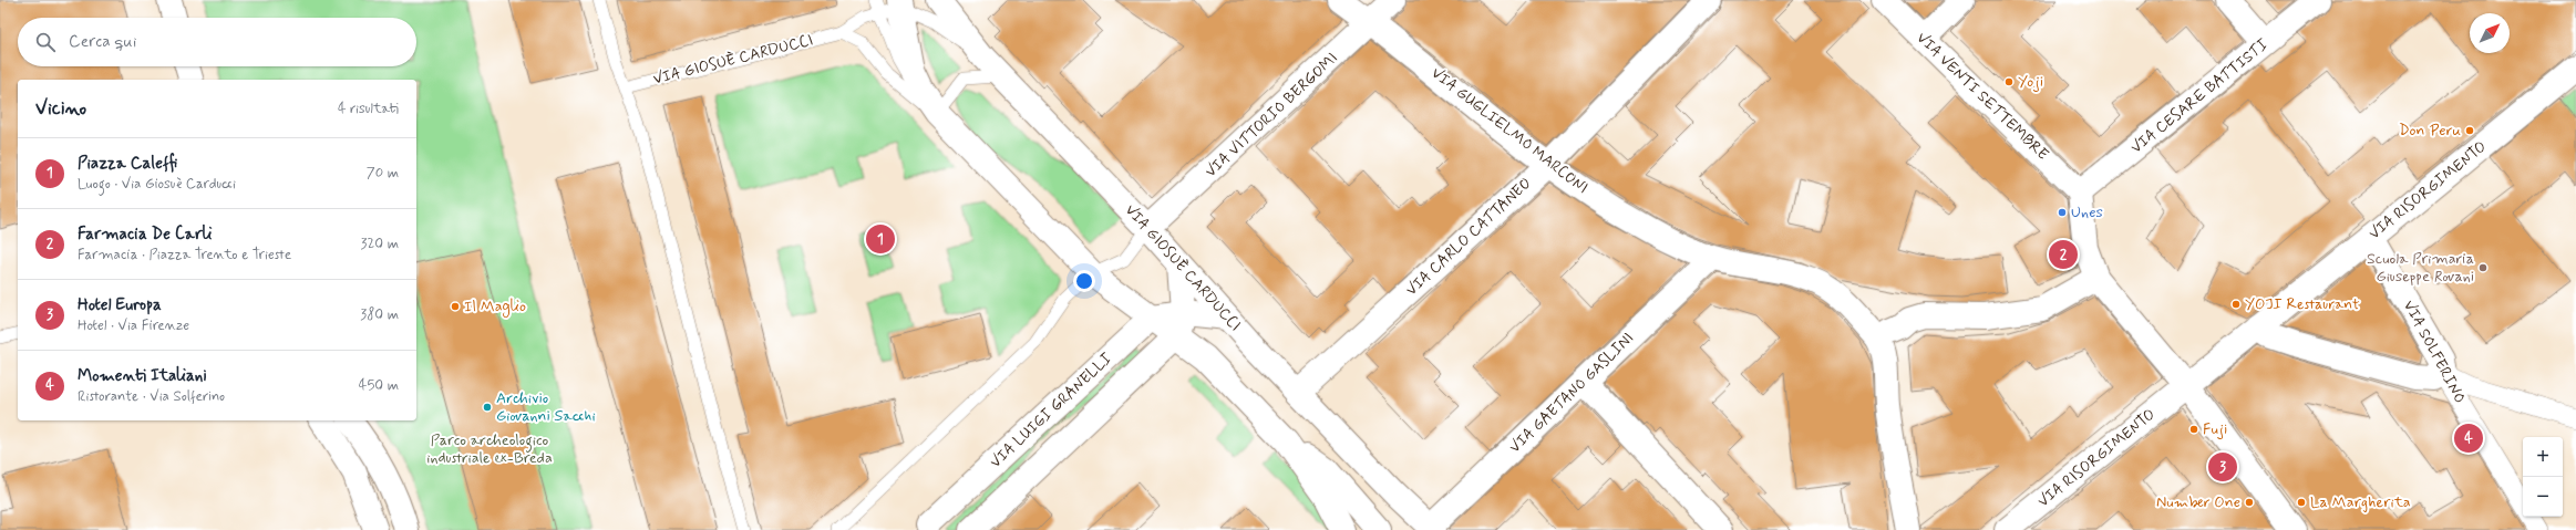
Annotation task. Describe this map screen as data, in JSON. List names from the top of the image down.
{
  "streets": {
    "street": [
      "VIA GIOSUÈ CARDUCCI",
      "VIA VENTI SETTEMBRE",
      "VIA CESARE BATTISTI",
      "VIA VITTORIO BERGOMI",
      "VIA GUGLIELMO MARCONI",
      "VIA RISORGIMENTO",
      "VIA CARLO CATTANEO",
      "VIA SOLFERINO",
      "VIA GAETANO GASLINI",
      "VIA LUIGI GRANELLI"
    ]
  },
  "crossings": [
    ["VIA GIOSUÈ CARDUCCI", "VIA VITTORIO BERGOMI"],
    ["VIA GIOSUÈ CARDUCCI", "VIA CARLO CATTANEO"],
    ["VIA GIOSUÈ CARDUCCI", "VIA GAETANO GASLINI"],
    ["VIA VENTI SETTEMBRE", "VIA CESARE BATTISTI"],
    ["VIA VITTORIO BERGOMI", "VIA GUGLIELMO MARCONI"],
    ["VIA GUGLIELMO MARCONI", "VIA CARLO CATTANEO"],
    ["VIA GUGLIELMO MARCONI", "VIA GAETANO GASLINI"],
    ["VIA RISORGIMENTO", "VIA SOLFERINO"]
  ],
  "parks": ["Parco archeologico industriale ex-Breda"],
  "places": [
    "Yoji",
    "Don Peru",
    "Unes",
    "Scuola Primaria Giuseppe Rovani",
    "YOJI Restaurant",
    "Il Maglio",
    "Archivio Giovanni Sacchi",
    "Fuji",
    "Number One",
    "La Margherita"
  ],
  "north": "top right",
  "page": {
    "search": "Cerca qui",
    "heading": ["Vicino", "4 risultati"],
    "list": [
      {
        "mark": "1",
        "name": "Piazza Caleffi",
        "note": "Luogo · Via Giosuè Carducci",
        "value": "70 m"
      },
      {
        "mark": "2",
        "name": "Farmacia De Carli",
        "note": "Farmacia · Piazza Trento e Trieste",
        "value": "320 m"
      },
      {
        "mark": "3",
        "name": "Hotel Europa",
        "note": "Hotel · Via Firenze",
        "value": "380 m"
      },
      {
        "mark": "4",
        "name": "Momenti Italiani",
        "note": "Ristorante · Via Solferino",
        "value": "450 m"
      }
    ],
    "pins": [
      "1",
      "2",
      "4",
      "3"
    ],
    "map_buttons": ["+", "−"]
  }
}
